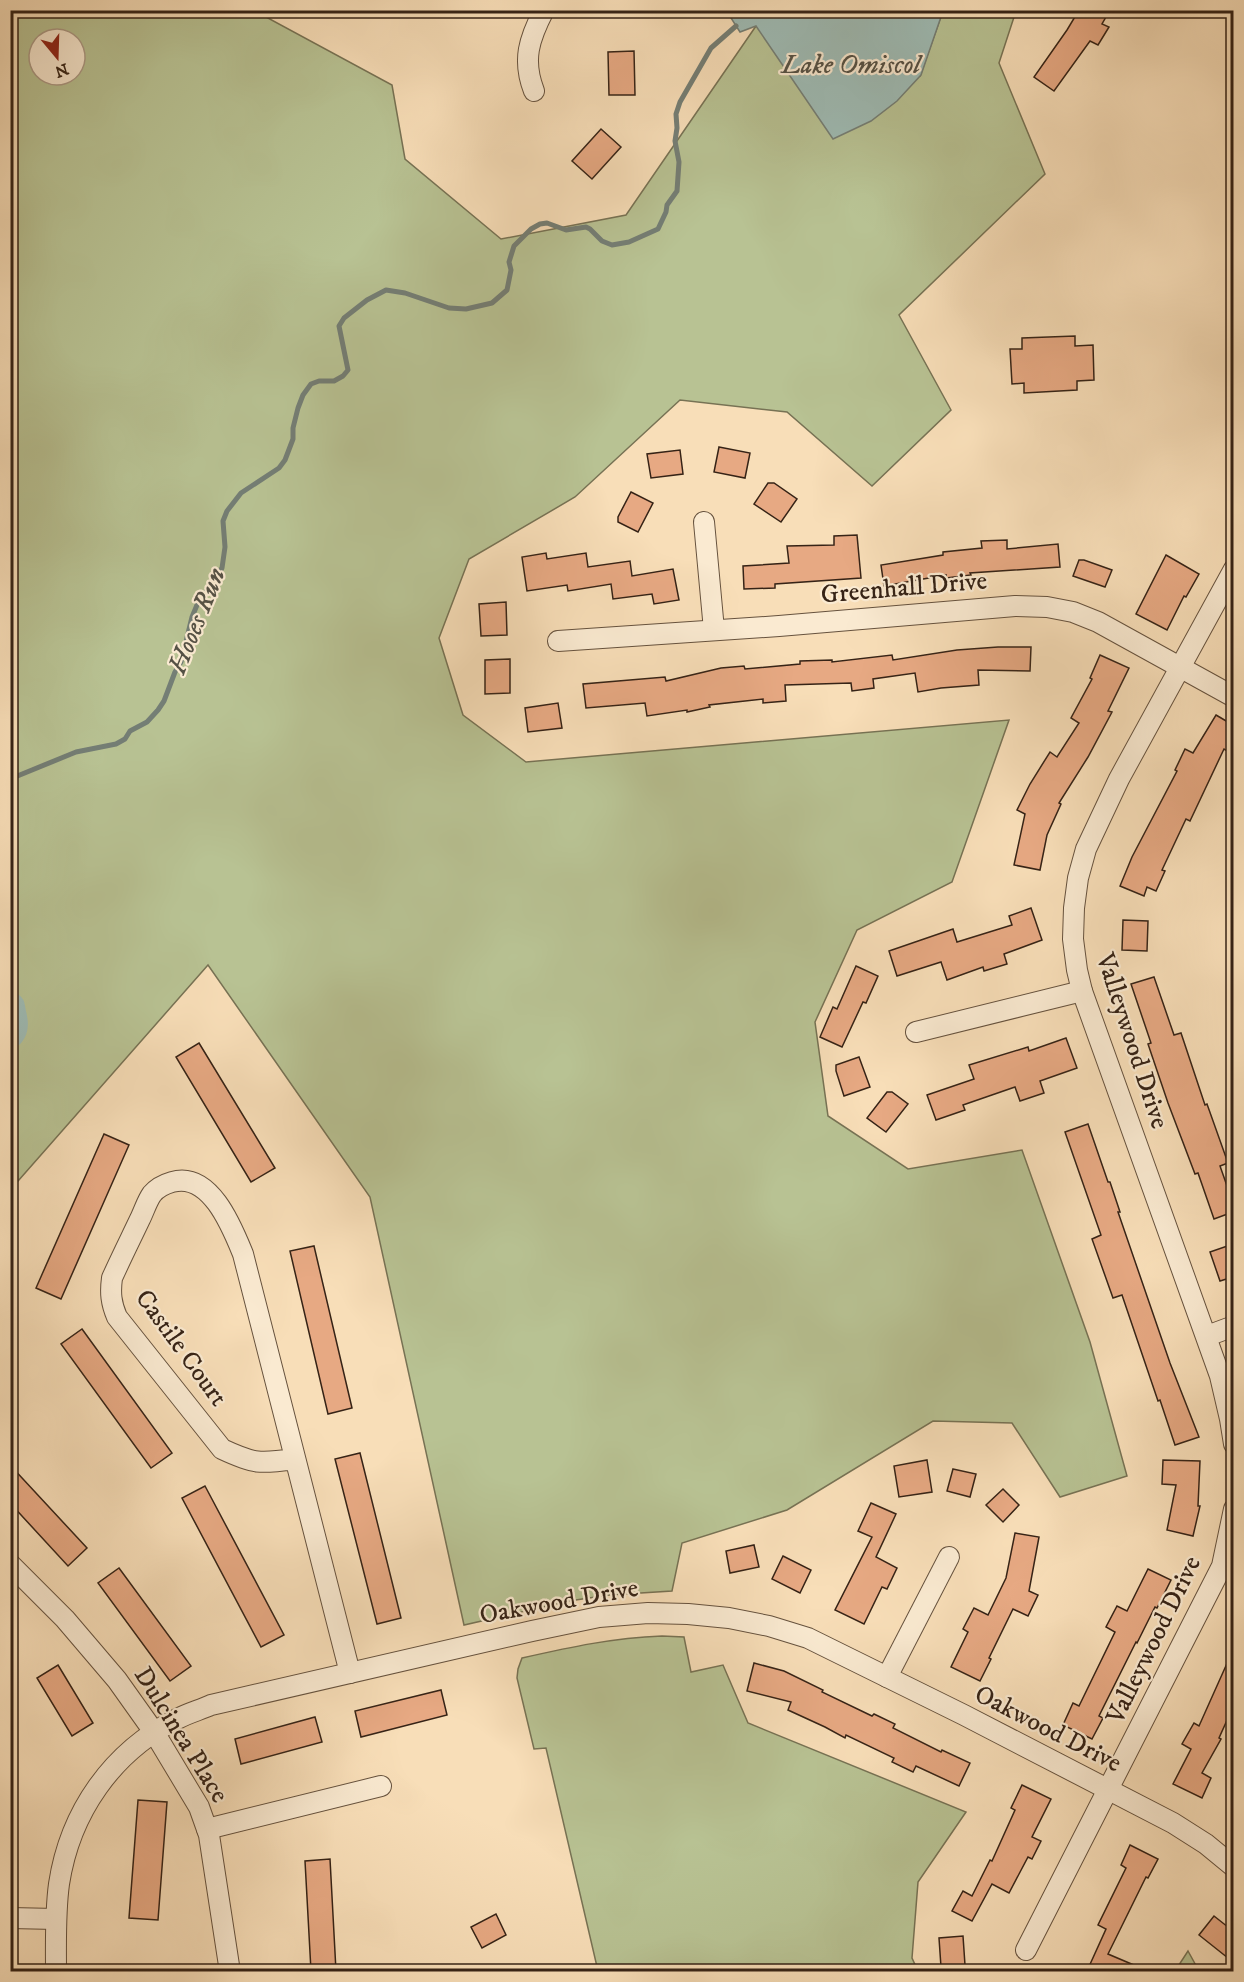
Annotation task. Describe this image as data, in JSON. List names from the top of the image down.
{
  "streets": {
    "street": [
      "Greenhall Drive",
      "Valleywood Drive",
      "Castile Court",
      "Oakwood Drive",
      "Dulcinea Place"
    ]
  },
  "crossings": [
    ["Greenhall Drive", "Valleywood Drive"],
    ["Valleywood Drive", "Oakwood Drive"],
    ["Castile Court", "Oakwood Drive"],
    ["Oakwood Drive", "Dulcinea Place"]
  ],
  "water": ["Lake Omiscol", "Hooes Run"],
  "north": "bottom"
}
